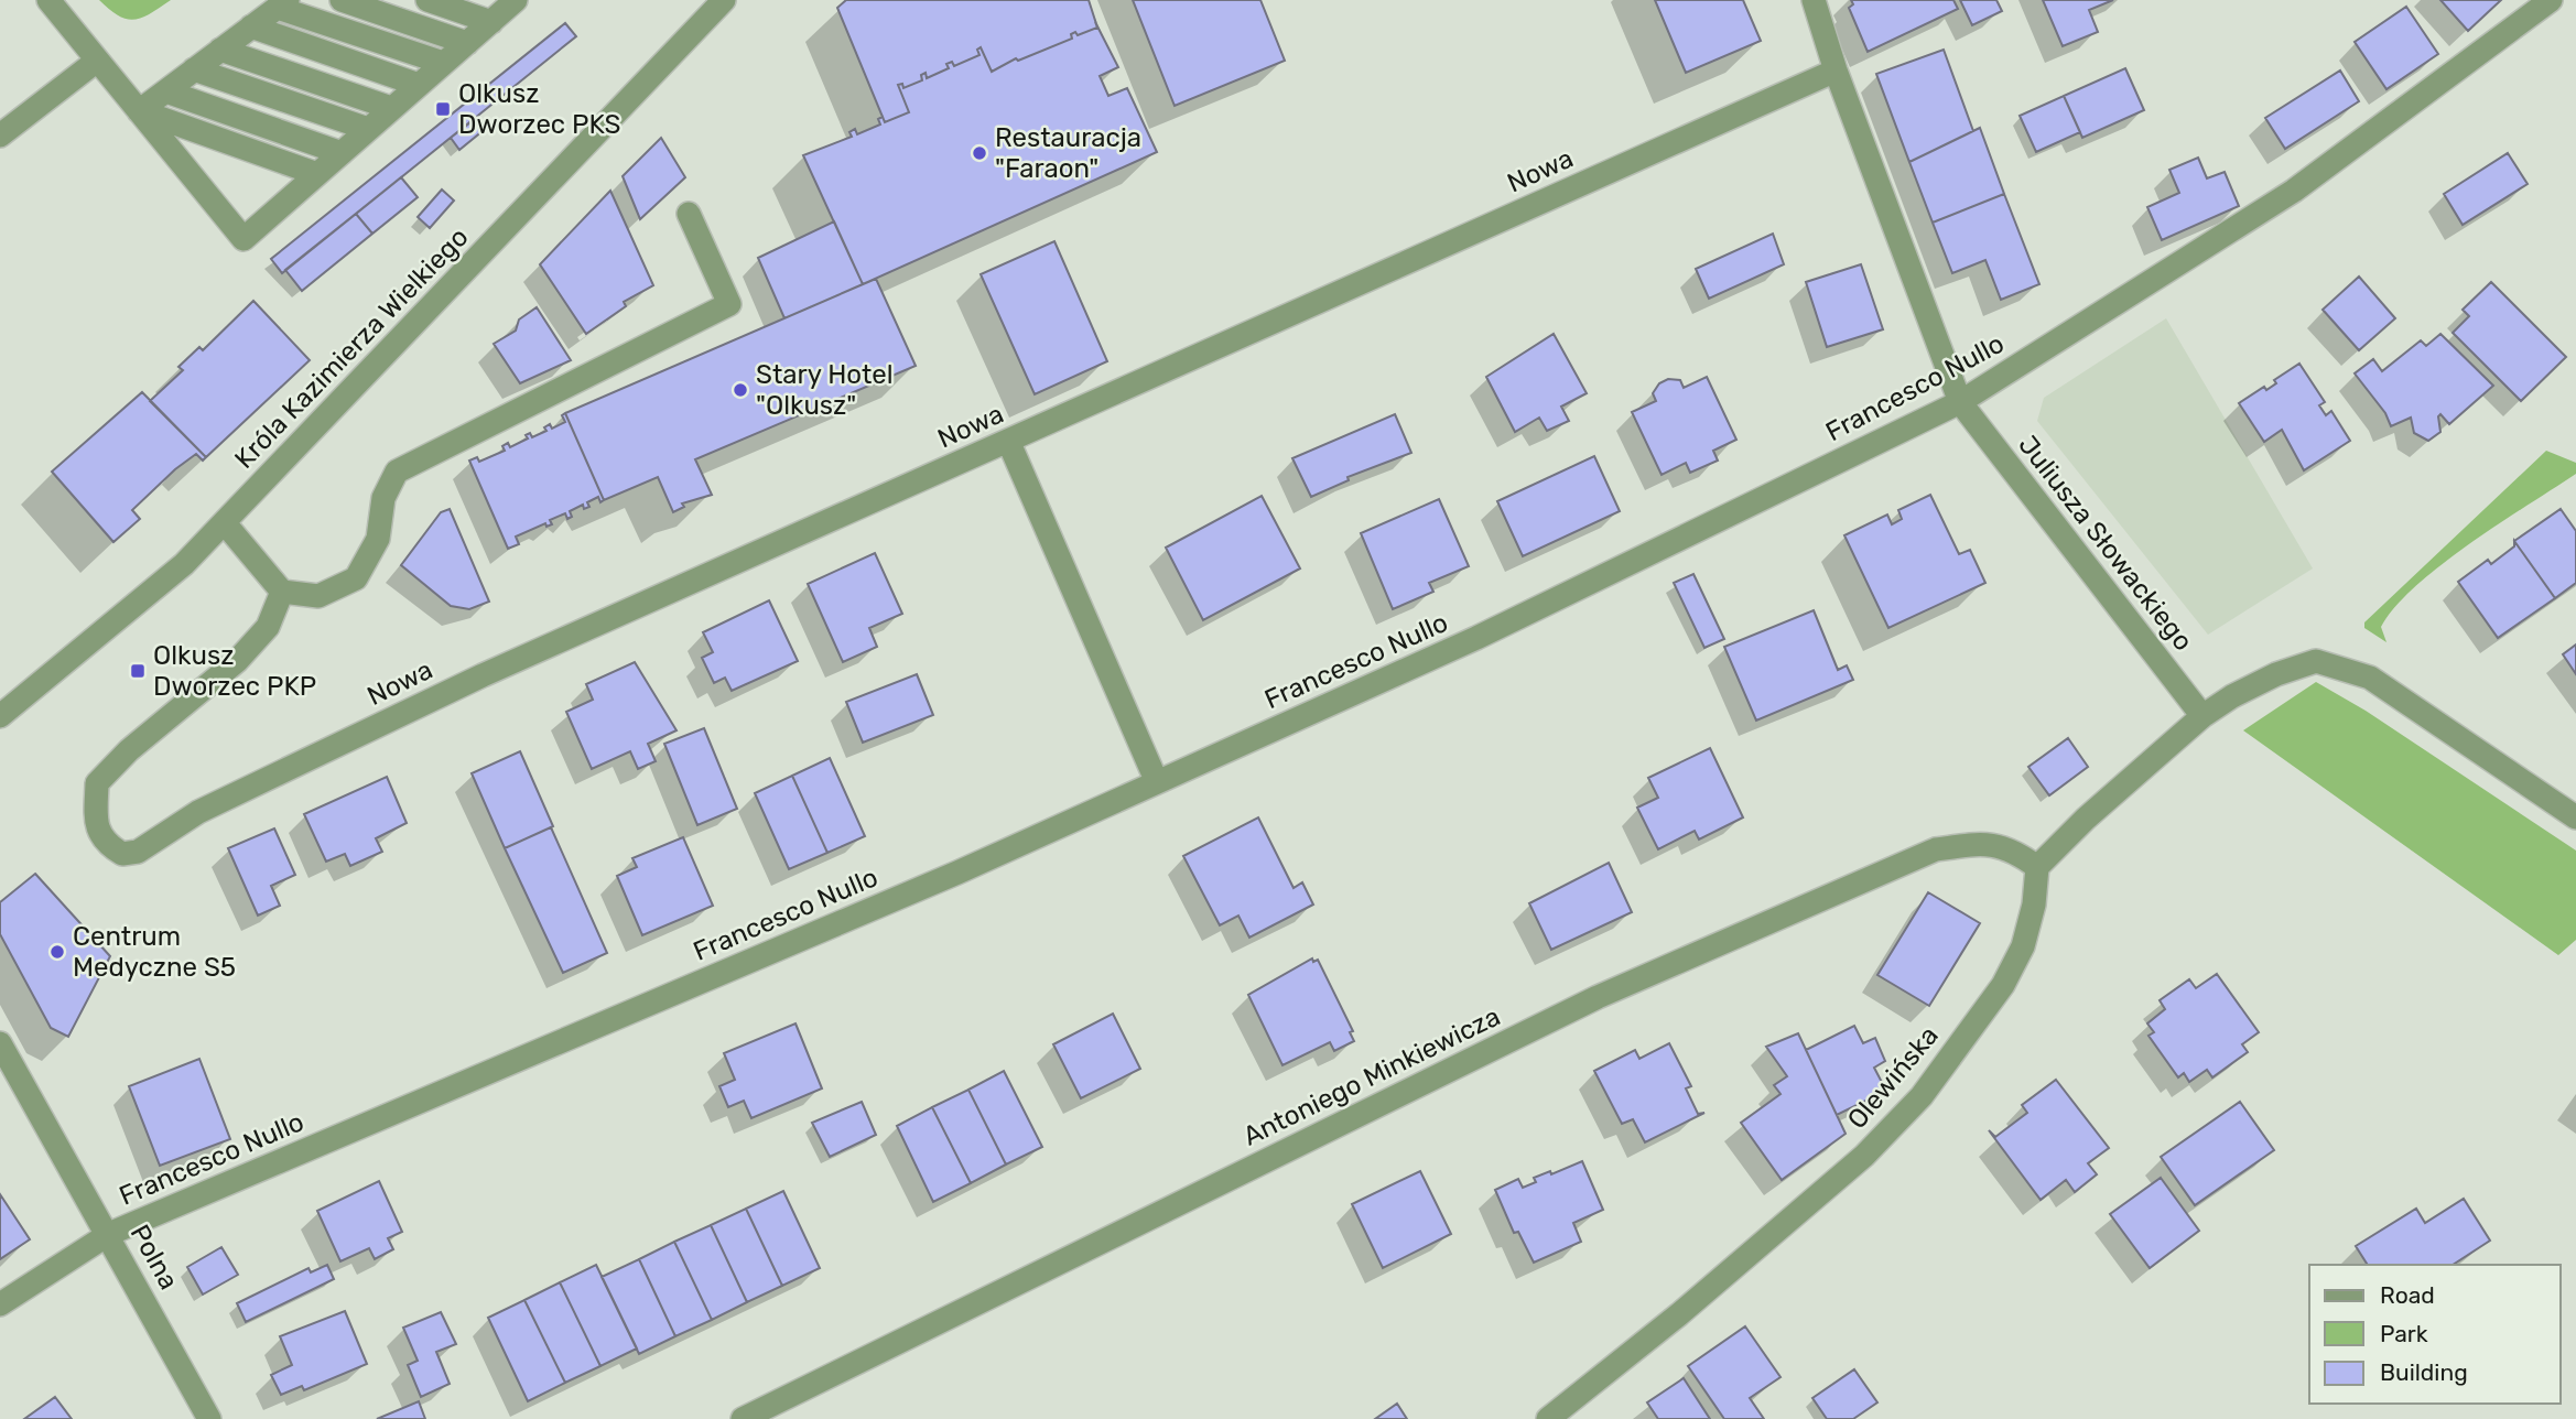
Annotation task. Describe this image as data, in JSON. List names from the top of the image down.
{
  "streets": {
    "street": [
      "Nowa",
      "Króla Kazimierza Wielkiego",
      "Francesco Nullo",
      "Juliusza Słowackiego",
      "Antoniego Minkiewicza",
      "Olewińska",
      "Polna"
    ]
  },
  "crossings": [
    ["Nowa", "Juliusza Słowackiego"],
    ["Francesco Nullo", "Juliusza Słowackiego"],
    ["Francesco Nullo", "Polna"],
    ["Antoniego Minkiewicza", "Olewińska"]
  ],
  "places": {
    "transit": ["Olkusz Dworzec PKS", "Olkusz Dworzec PKP"],
    "other": ["Restauracja \"Faraon\"", "Stary Hotel \"Olkusz\"", "Centrum Medyczne S5"]
  },
  "legend": ["Road", "Park", "Building"]
}
